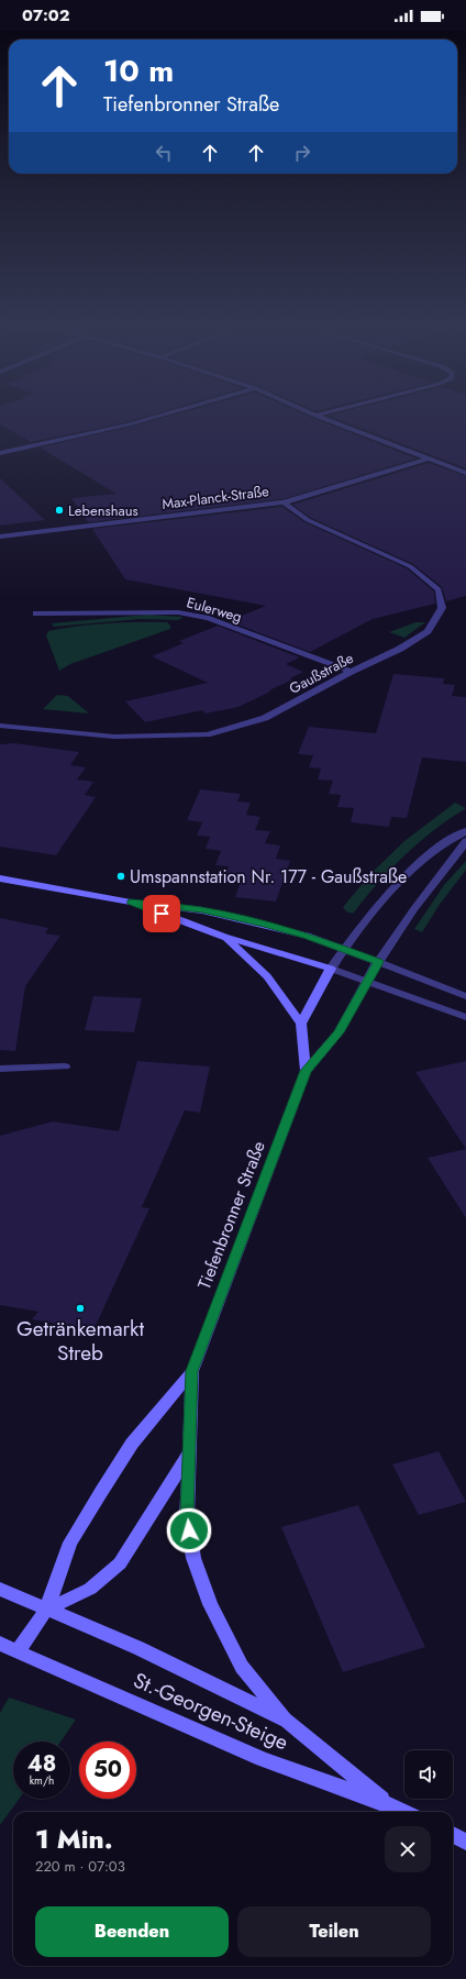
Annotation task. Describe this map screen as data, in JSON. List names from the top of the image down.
{
  "streets": {
    "street": [
      "Max-Planck-Straße",
      "Eulerweg",
      "Gaußstraße",
      "Tiefenbronner Straße",
      "St.-Georgen-Steige"
    ]
  },
  "crossings": [
    ["Max-Planck-Straße", "Gaußstraße"],
    ["Eulerweg", "Gaußstraße"],
    ["Tiefenbronner Straße", "St.-Georgen-Steige"]
  ],
  "places": ["Lebenshaus", "Umspannstation Nr. 177 - Gaußstraße", "Getränkemarkt Streb"],
  "page": {
    "status": "07:02",
    "turn": ["10 m", "Tiefenbronner Straße"],
    "speed": "48 km/h",
    "limit": "50",
    "heading": ["1 Min.", "220 m · 07:03"],
    "buttons": ["Beenden", "Teilen"]
  }
}
